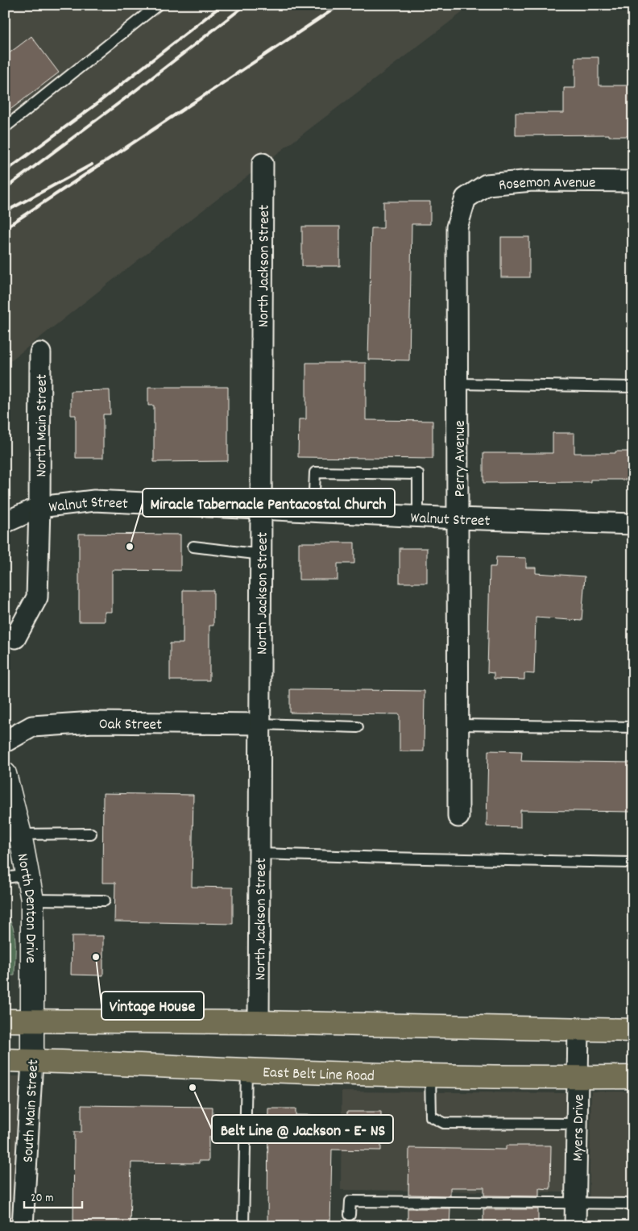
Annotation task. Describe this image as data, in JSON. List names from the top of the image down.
{
  "streets": {
    "main road": ["East Belt Line Road"],
    "street": [
      "Rosemon Avenue",
      "North Jackson Street",
      "North Main Street",
      "Perry Avenue",
      "Walnut Street",
      "Oak Street",
      "North Denton Drive",
      "South Main Street",
      "Myers Drive"
    ]
  },
  "crossings": [
    ["Rosemon Avenue", "Perry Avenue"],
    ["North Jackson Street", "Walnut Street"],
    ["North Jackson Street", "Oak Street"],
    ["North Main Street", "Walnut Street"],
    ["Perry Avenue", "Walnut Street"],
    ["North Denton Drive", "South Main Street"],
    ["East Belt Line Road", "South Main Street"],
    ["East Belt Line Road", "Myers Drive"]
  ],
  "places": ["Miracle Tabernacle Pentacostal Church", "Vintage House", "Belt Line @ Jackson - E- NS"],
  "scale_bar": "20 m"
}
